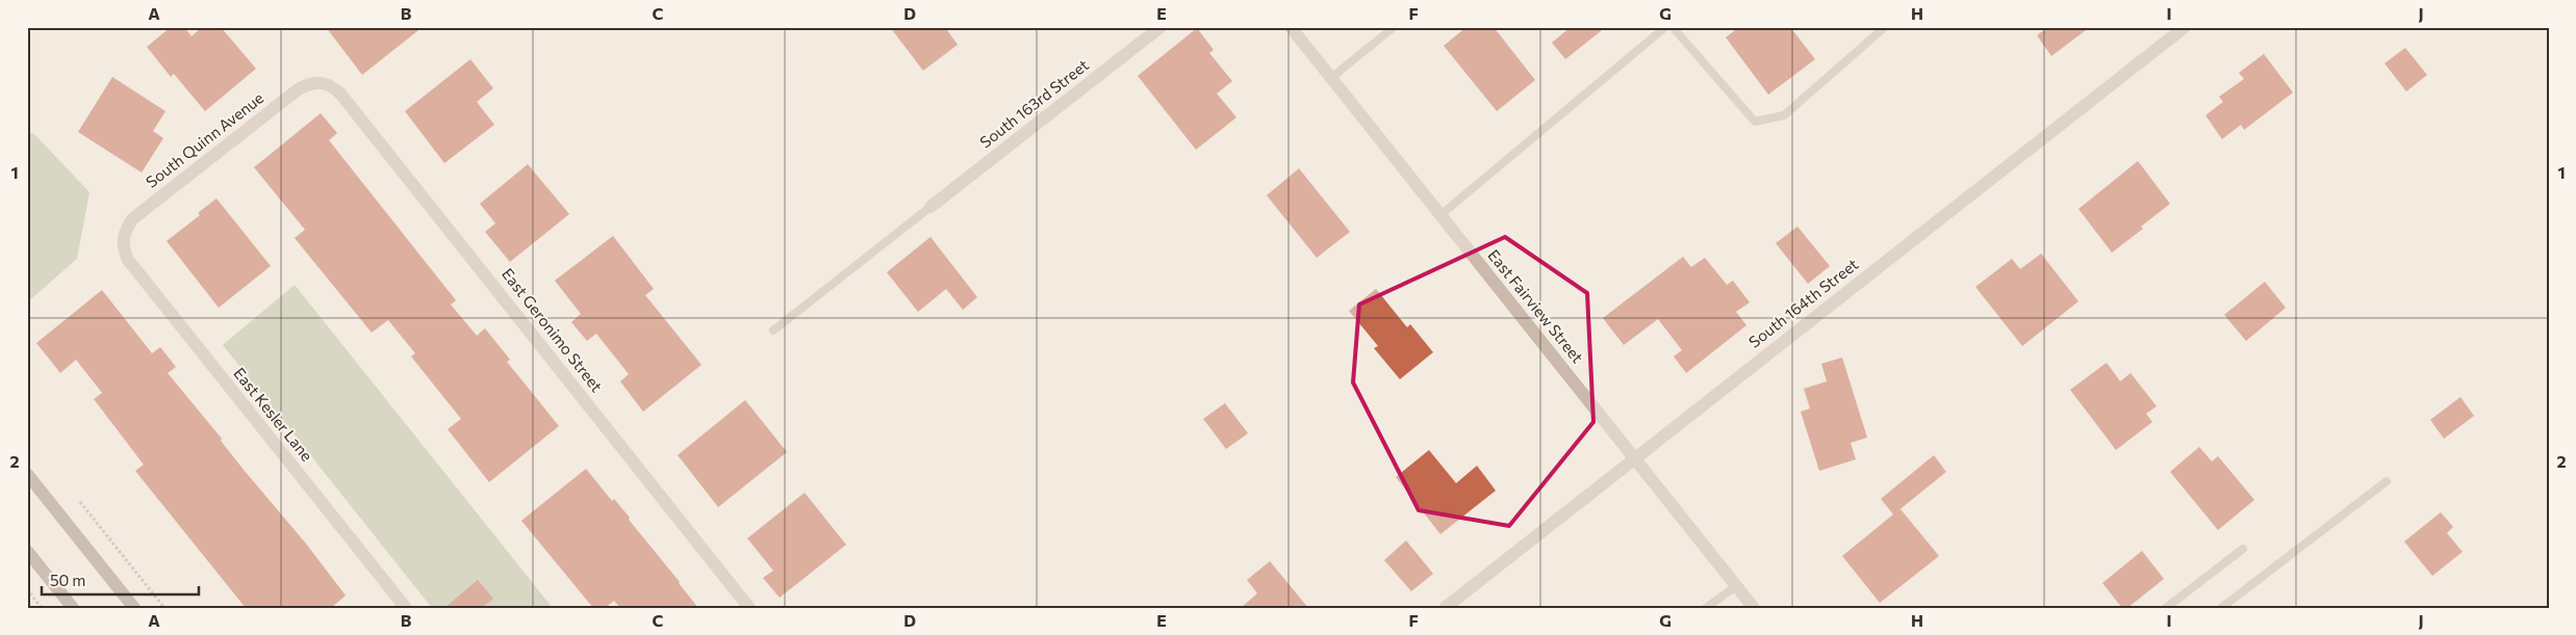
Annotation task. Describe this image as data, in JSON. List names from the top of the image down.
{
  "streets": {
    "street": [
      "South 163rd Street",
      "South Quinn Avenue",
      "South 164th Street",
      "East Fairview Street",
      "East Geronimo Street",
      "East Kesler Lane"
    ]
  },
  "crossings": [
    ["South Quinn Avenue", "East Geronimo Street"],
    ["South Quinn Avenue", "East Kesler Lane"],
    ["South 164th Street", "East Fairview Street"]
  ],
  "scale_bar": "50 m",
  "grid": {
    "columns": [
      "A",
      "B",
      "C",
      "D",
      "E",
      "F",
      "G",
      "H",
      "I",
      "J"
    ],
    "rows": ["1", "2"]
  }
}
